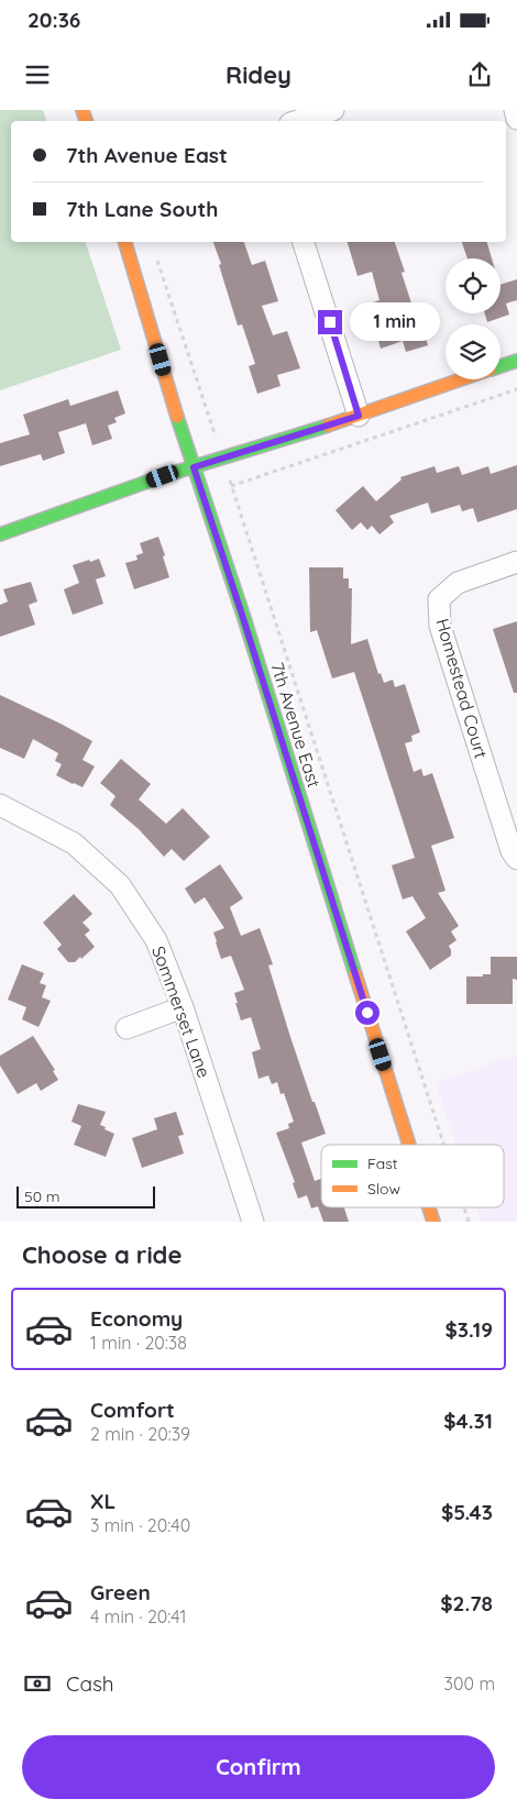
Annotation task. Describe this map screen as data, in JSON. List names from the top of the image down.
{
  "streets": {
    "street": ["Homestead Court", "7th Avenue East", "Sommerset Lane"]
  },
  "legend": ["Fast", "Slow"],
  "scale_bar": "50 m",
  "page": {
    "status": "20:36",
    "header": "Ridey",
    "banner": ["7th Avenue East", "7th Lane South"],
    "bubble": "1 min",
    "scale": "50 m",
    "heading": "Choose a ride",
    "list": [
      {
        "name": "Economy",
        "note": "1 min · 20:38",
        "value": "$3.19"
      },
      {
        "name": "Comfort",
        "note": "2 min · 20:39",
        "value": "$4.31"
      },
      {
        "name": "XL",
        "note": "3 min · 20:40",
        "value": "$5.43"
      },
      {
        "name": "Green",
        "note": "4 min · 20:41",
        "value": "$2.78"
      }
    ],
    "pay": ["Cash", "300 m"],
    "buttons": "Confirm"
  }
}
